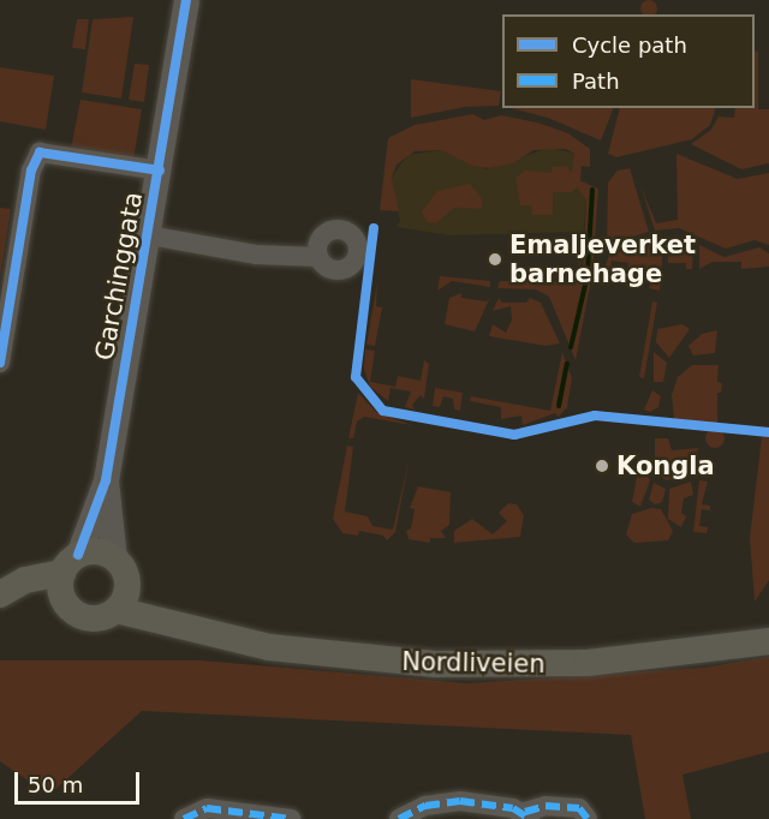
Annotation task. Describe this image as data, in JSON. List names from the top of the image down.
{
  "streets": {
    "main road": ["Nordliveien"],
    "street": ["Garchinggata"]
  },
  "crossings": [
    ["Garchinggata", "Nordliveien"]
  ],
  "places": ["Emaljeverket barnehage", "Kongla"],
  "legend": ["Cycle path", "Path"],
  "scale_bar": "50 m"
}
